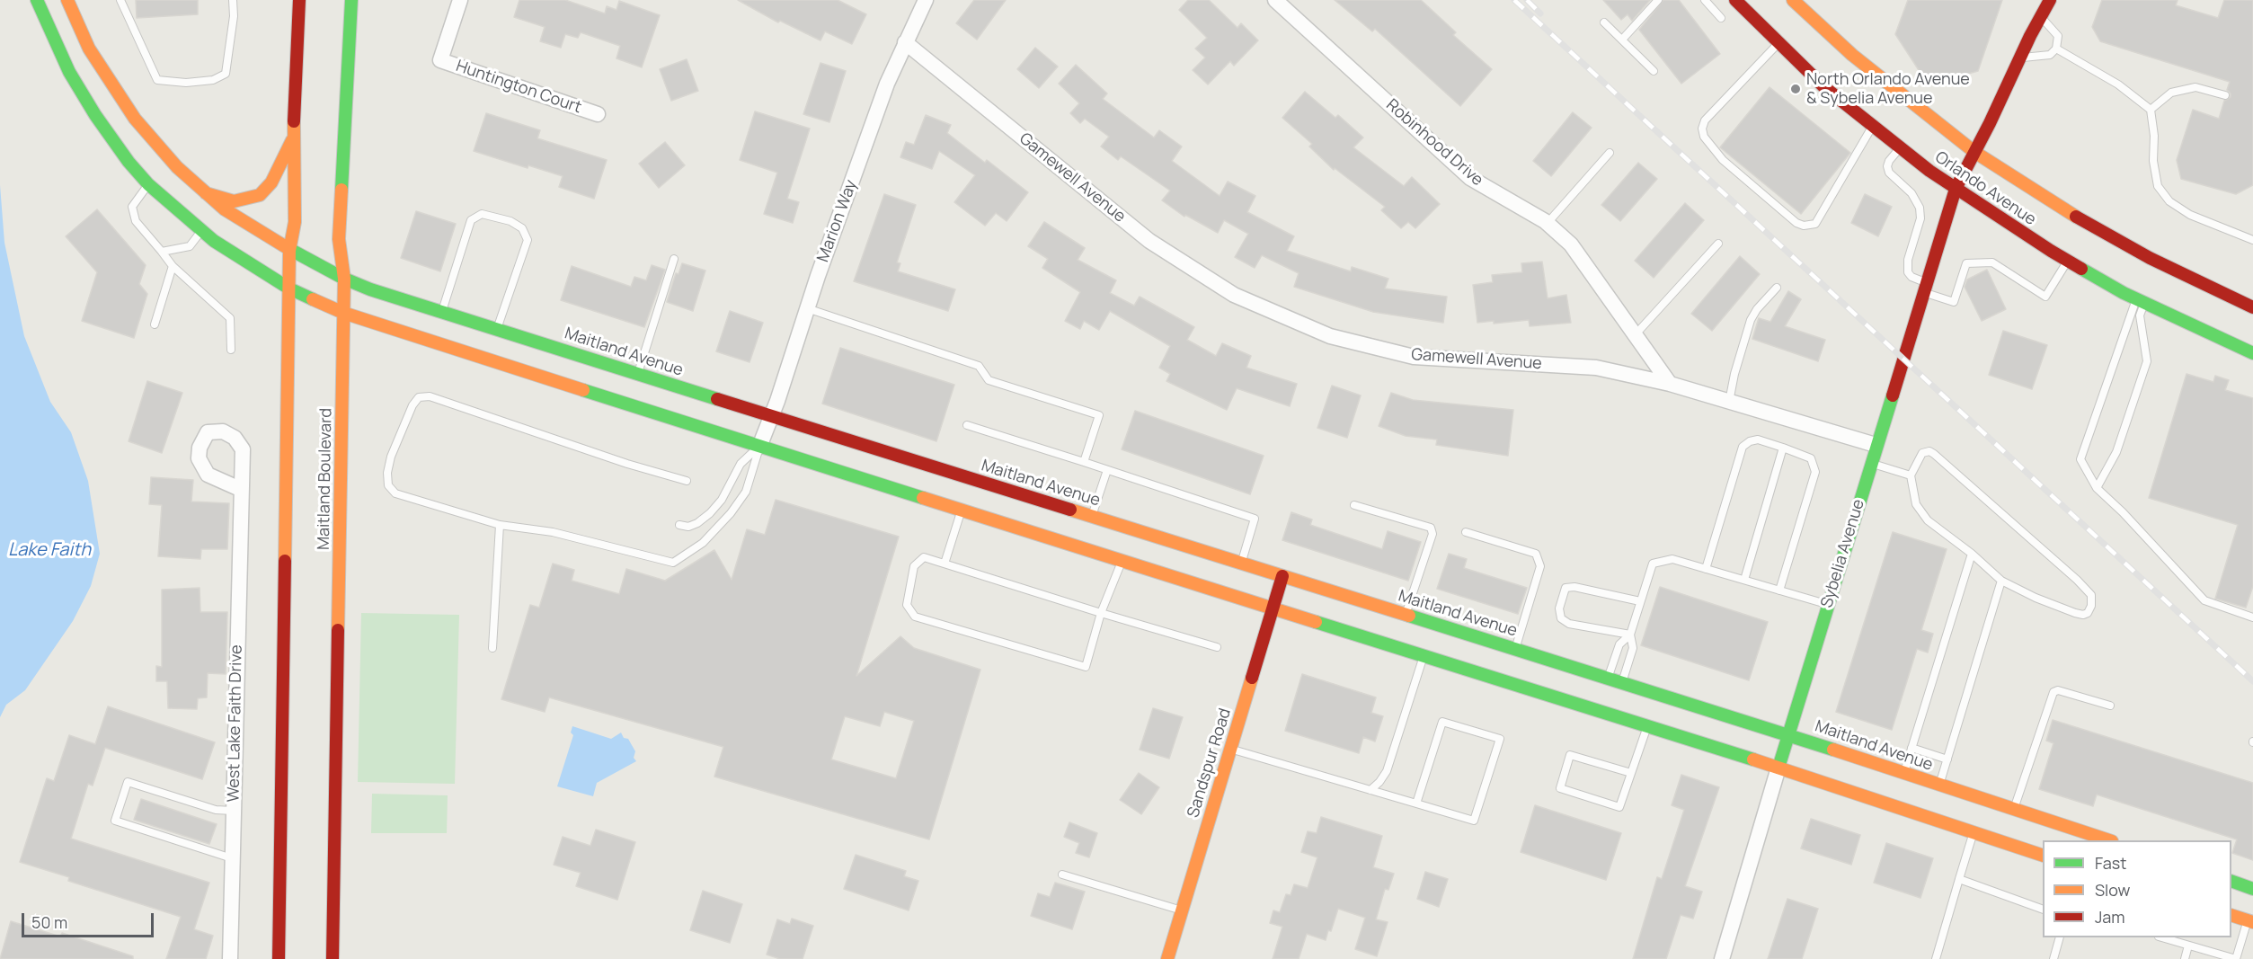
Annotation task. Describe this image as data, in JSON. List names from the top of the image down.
{
  "streets": {
    "main road": [
      "Orlando Avenue",
      "Maitland Avenue",
      "Maitland Boulevard",
      "Sybelia Avenue",
      "Sandspur Road"
    ],
    "street": [
      "Huntington Court",
      "Robinhood Drive",
      "Gamewell Avenue",
      "Marion Way",
      "West Lake Faith Drive"
    ]
  },
  "crossings": [
    ["Robinhood Drive", "Gamewell Avenue"],
    ["Gamewell Avenue", "Marion Way"],
    ["Gamewell Avenue", "Sybelia Avenue"],
    ["Orlando Avenue", "Sybelia Avenue"],
    ["Marion Way", "Maitland Avenue"],
    ["Maitland Avenue", "Maitland Boulevard"],
    ["Maitland Avenue", "Sybelia Avenue"],
    ["Maitland Avenue", "Sandspur Road"]
  ],
  "water": ["Lake Faith"],
  "places": ["North Orlando Avenue & Sybelia Avenue"],
  "legend": ["Fast", "Slow", "Jam"],
  "scale_bar": "50 m"
}
